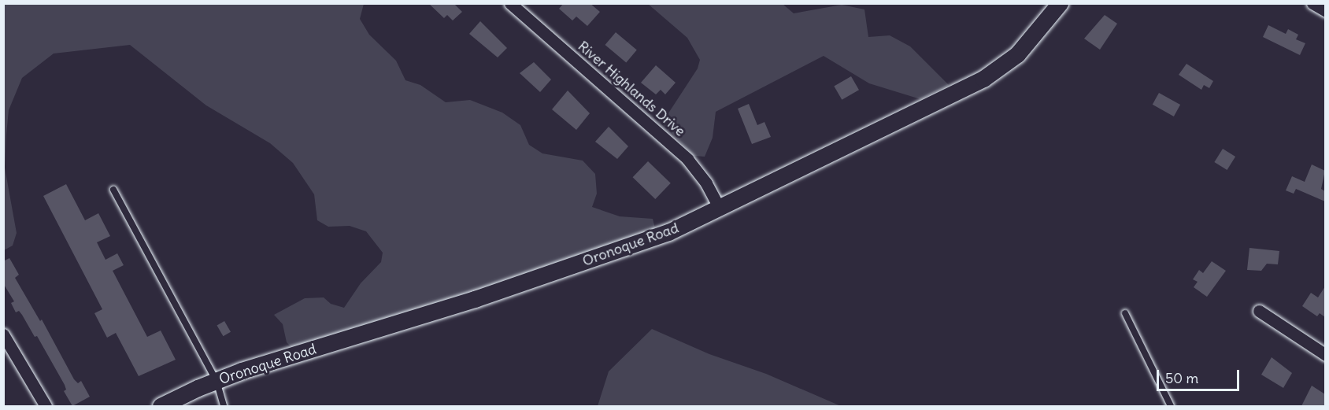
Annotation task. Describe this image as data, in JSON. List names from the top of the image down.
{
  "streets": {
    "street": ["River Highlands Drive", "Oronoque Road"]
  },
  "crossings": [
    ["River Highlands Drive", "Oronoque Road"]
  ],
  "scale_bar": "50 m"
}
